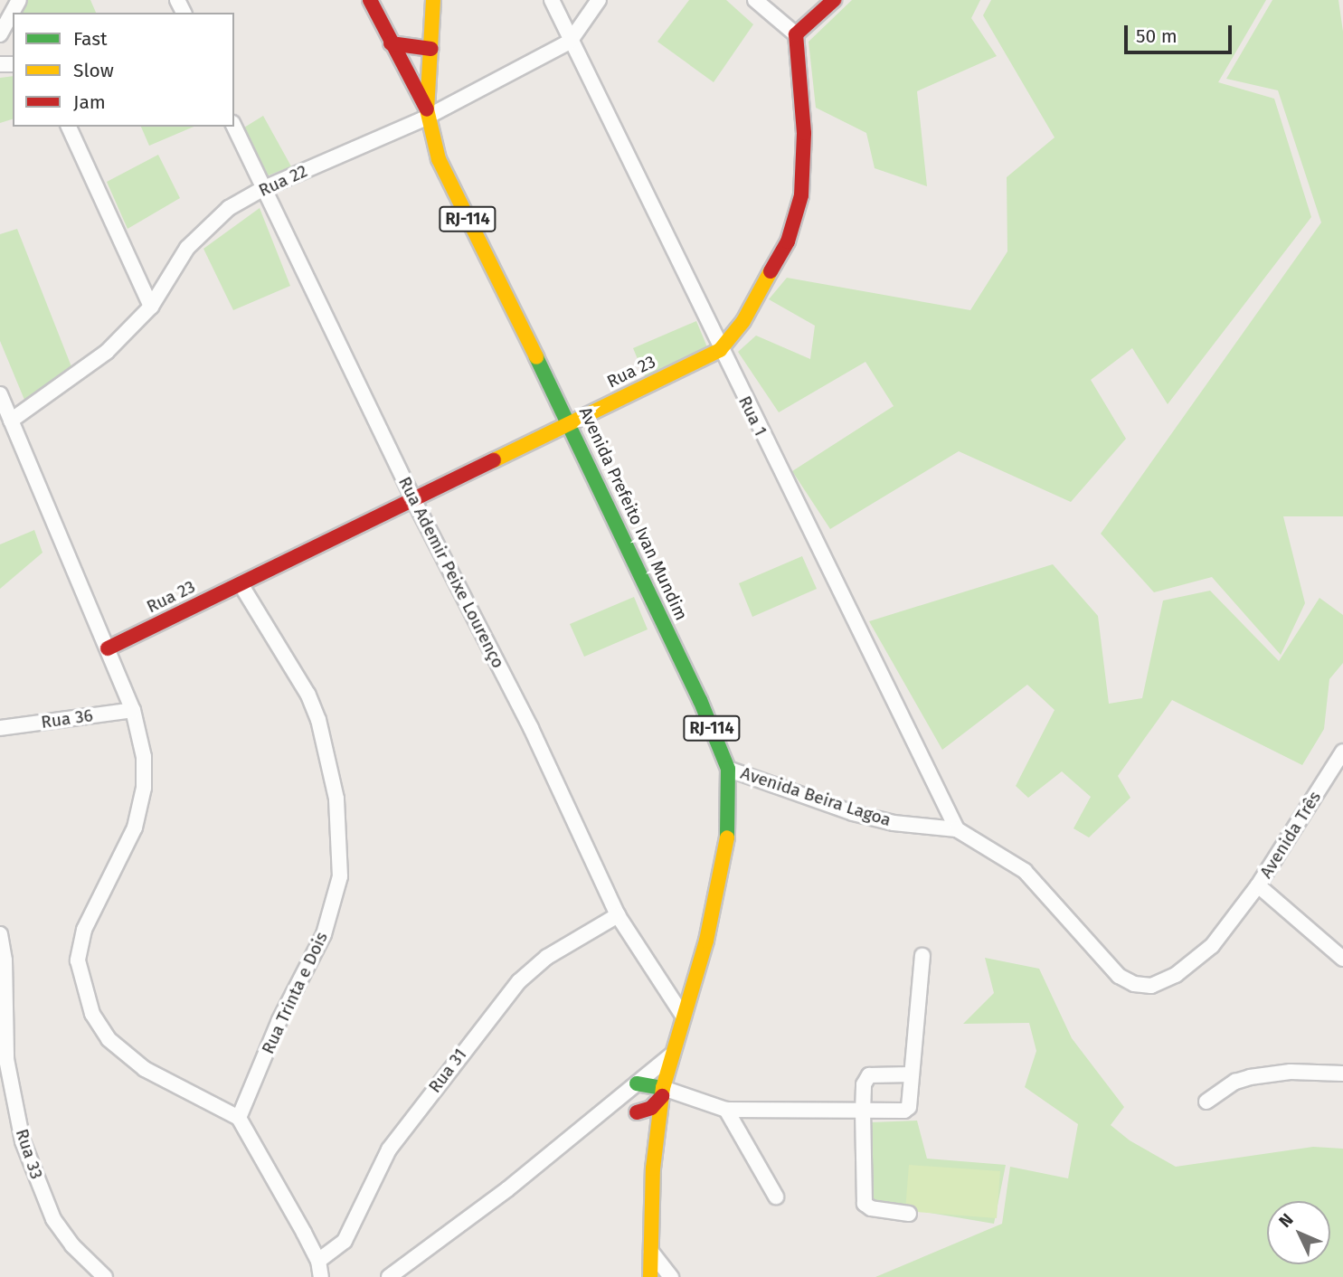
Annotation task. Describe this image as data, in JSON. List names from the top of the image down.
{
  "streets": {
    "main road": ["RJ-114", "Rua 23", "Avenida Prefeito Ivan Mundim"],
    "street": [
      "Rua 22",
      "Rua 1",
      "Rua Ademir Peixe Lourenço",
      "Rua 36",
      "Avenida Beira Lagoa",
      "Avenida Três",
      "Rua Trinta e Dois",
      "Rua 31",
      "Rua 33"
    ]
  },
  "crossings": [
    ["Rua 22", "Rua 1"],
    ["Rua 22", "Avenida Prefeito Ivan Mundim"],
    ["Rua 22", "Rua Ademir Peixe Lourenço"],
    ["RJ-114", "Avenida Prefeito Ivan Mundim"],
    ["Rua 23", "Rua 1"],
    ["Rua 23", "Avenida Prefeito Ivan Mundim"],
    ["Rua 23", "Rua Ademir Peixe Lourenço"],
    ["Rua 23", "Rua Trinta e Dois"],
    ["Rua 1", "Avenida Beira Lagoa"],
    ["Avenida Prefeito Ivan Mundim", "Rua Ademir Peixe Lourenço"],
    ["Avenida Prefeito Ivan Mundim", "Avenida Beira Lagoa"],
    ["Rua Ademir Peixe Lourenço", "Rua 31"],
    ["Avenida Beira Lagoa", "Avenida Três"]
  ],
  "legend": ["Fast", "Slow", "Jam"],
  "scale_bar": "50 m",
  "north": "top left"
}
